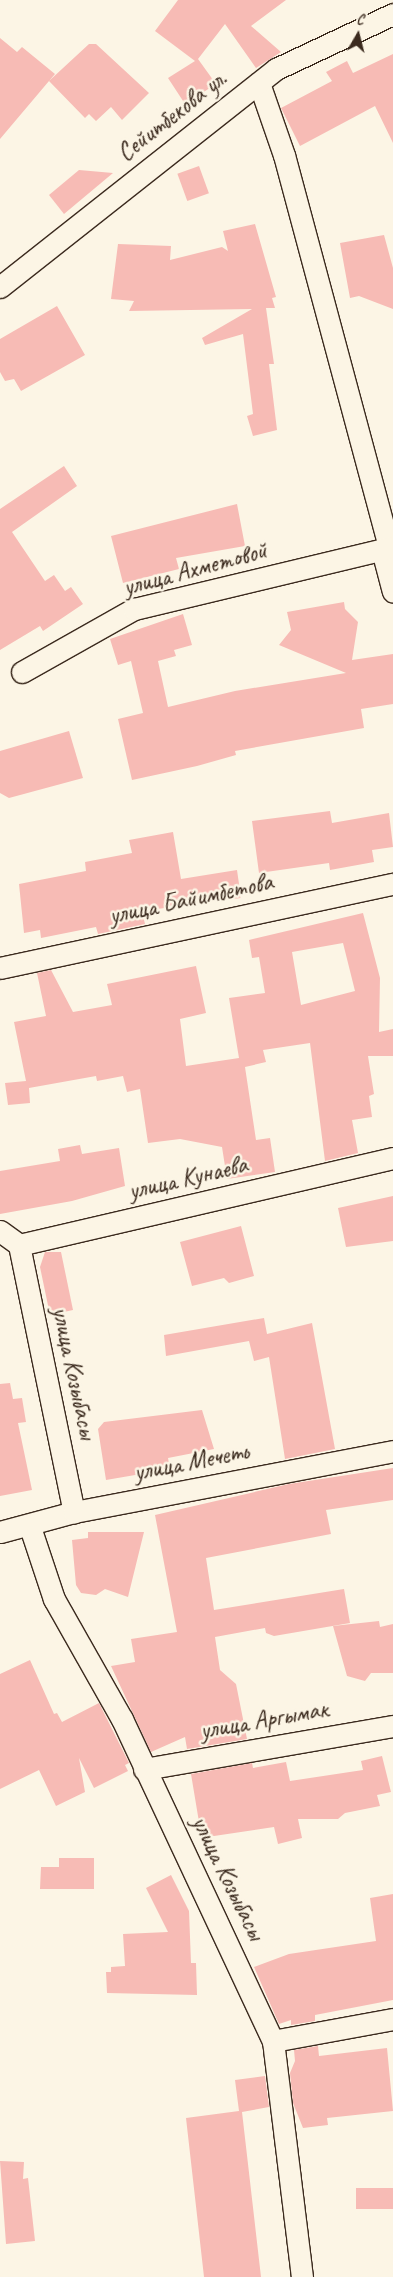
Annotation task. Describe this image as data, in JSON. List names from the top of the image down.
{
  "streets": {
    "street": [
      "Сейитбекова ул.",
      "улица Ахметовой",
      "улица Байимбетова",
      "улица Кунаева",
      "улица Козыбасы",
      "улица Мечеть",
      "улица Аргымак"
    ]
  },
  "crossings": [
    ["улица Кунаева", "улица Козыбасы"],
    ["улица Козыбасы", "улица Мечеть"],
    ["улица Козыбасы", "улица Аргымак"]
  ],
  "north": "top"
}
